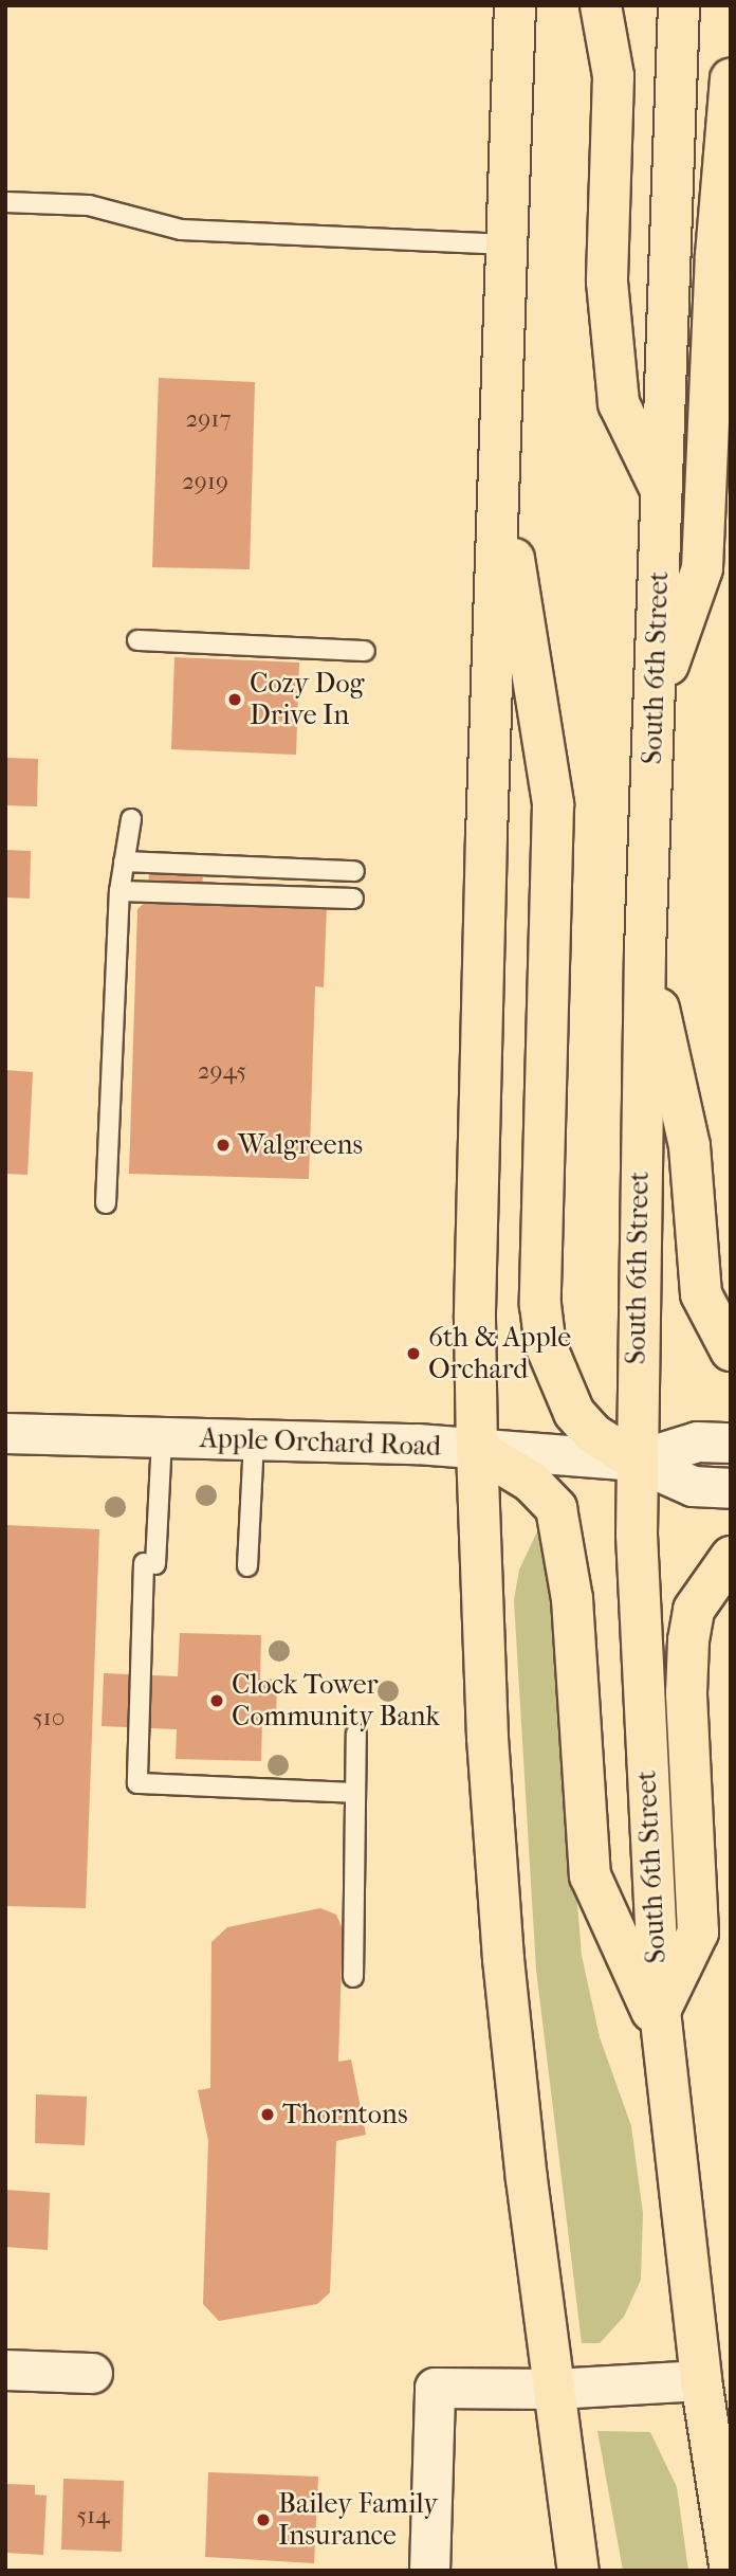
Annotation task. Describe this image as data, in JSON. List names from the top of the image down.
{
  "streets": {
    "main road": ["South 6th Street"],
    "street": ["Apple Orchard Road"]
  },
  "crossings": [
    ["South 6th Street", "Apple Orchard Road"]
  ],
  "places": [
    "Cozy Dog Drive In",
    "Walgreens",
    "6th & Apple Orchard",
    "Clock Tower Community Bank",
    "Thorntons",
    "Bailey Family Insurance"
  ],
  "house_numbers": [
    "2917",
    "2919",
    "2945",
    "510",
    "514"
  ]
}
